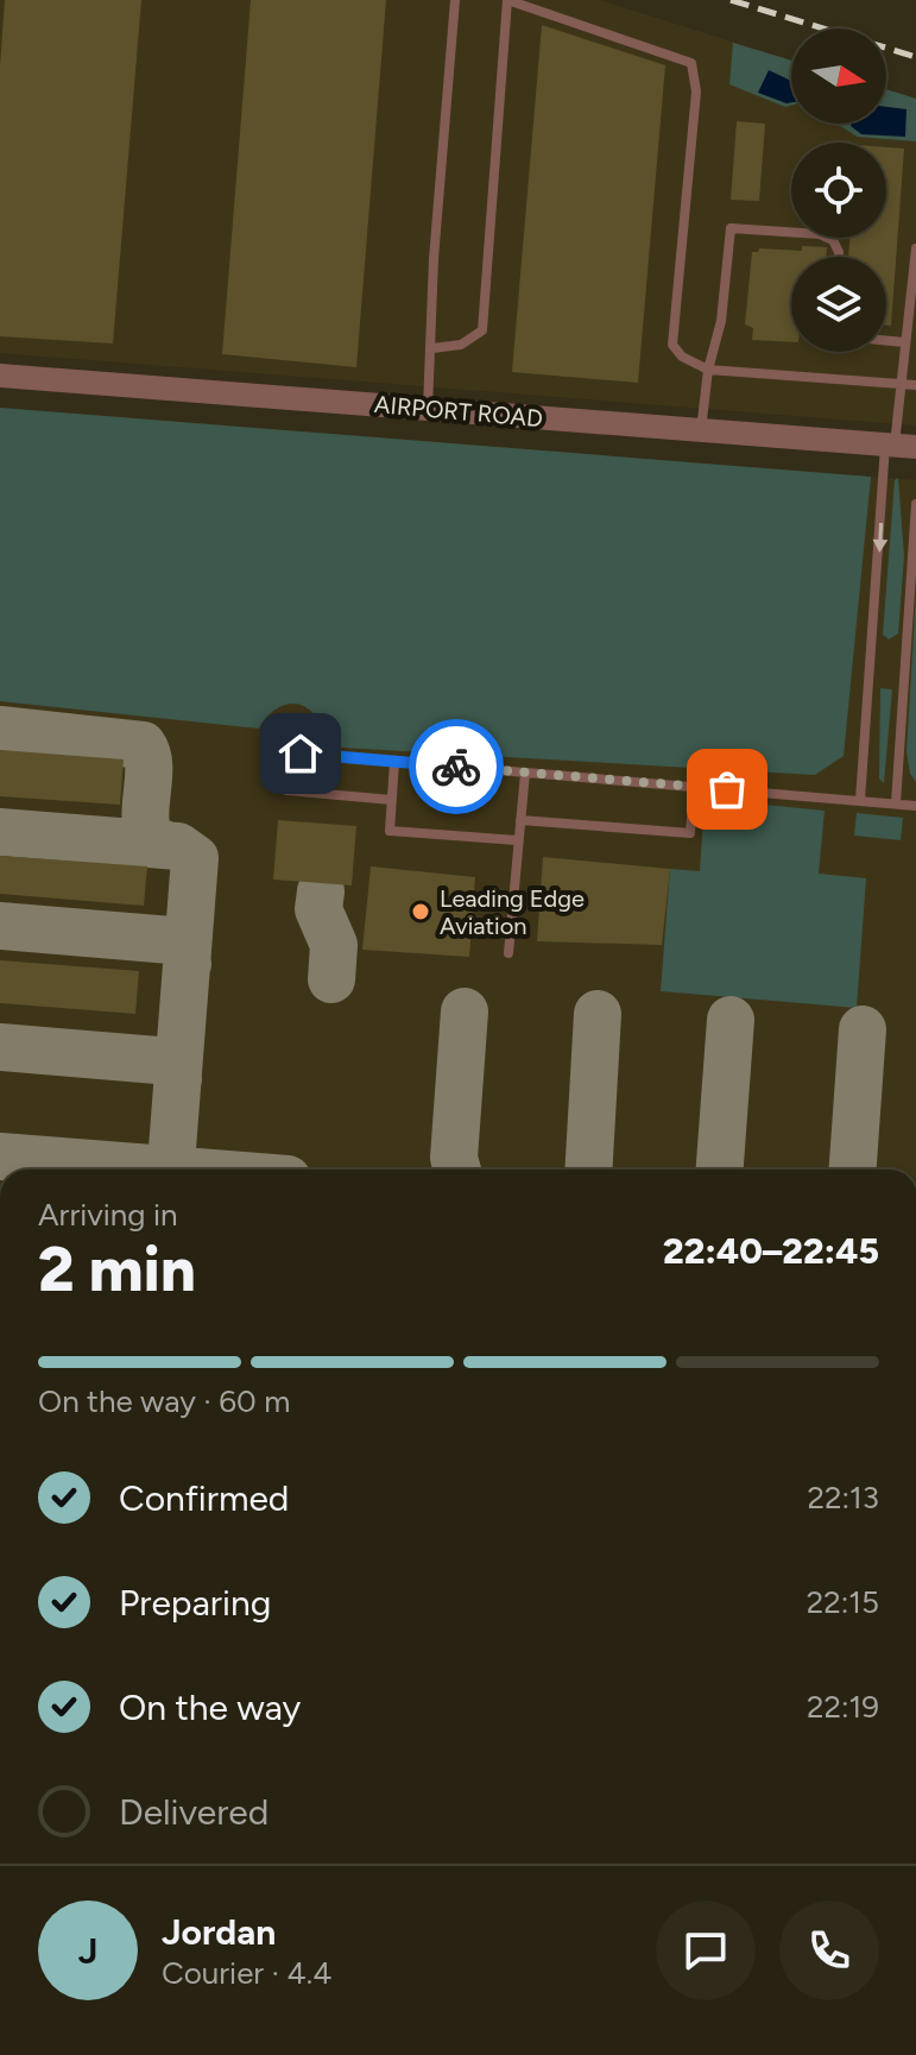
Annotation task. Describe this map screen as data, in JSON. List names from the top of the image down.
{
  "streets": {
    "street": ["AIRPORT ROAD"]
  },
  "places": ["Leading Edge Aviation"],
  "north": "right",
  "page": {
    "heading": ["2 min", "Arriving in", "22:40–22:45"],
    "panel": ["Jordan", "Courier · 4.4"],
    "bar": "On the way · 60 m",
    "list": [
      ["Confirmed", "22:13"],
      ["Preparing", "22:15"],
      ["On the way", "22:19"],
      "Delivered"
    ],
    "round": "J"
  }
}
